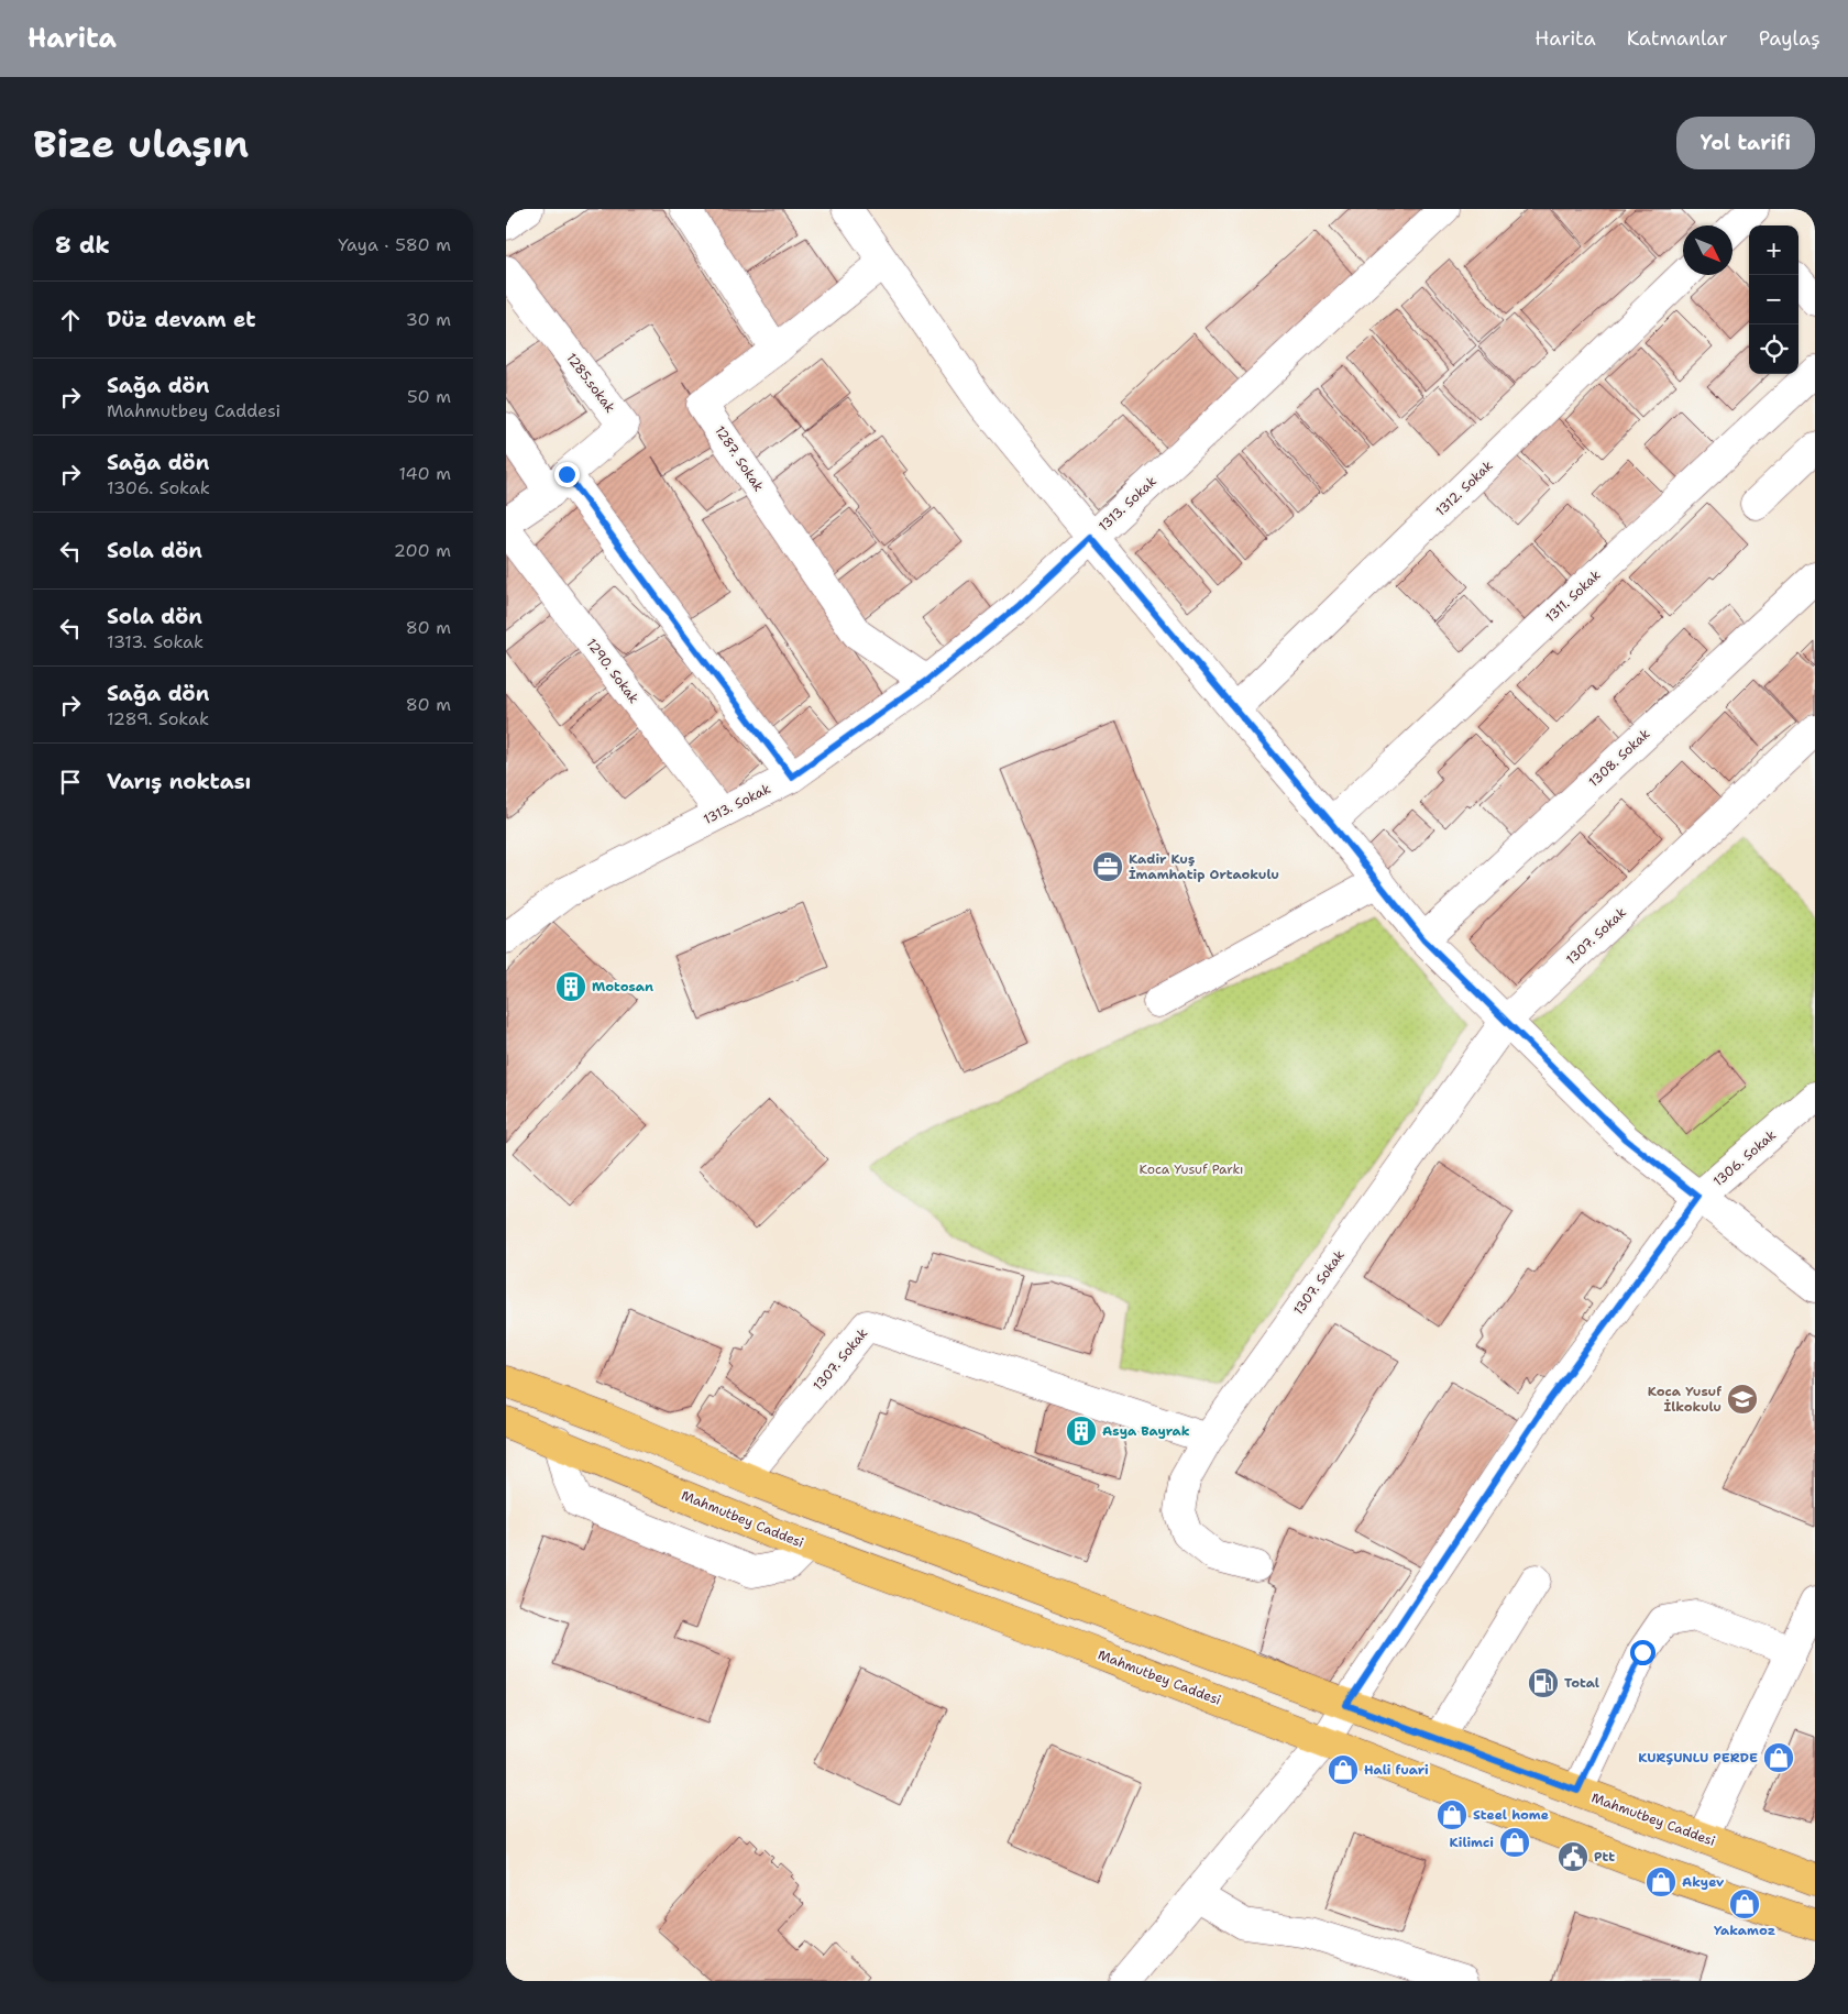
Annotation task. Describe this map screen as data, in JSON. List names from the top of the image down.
{
  "streets": {
    "main road": ["Mahmutbey Caddesi"],
    "street": [
      "1285.sokak",
      "1287. Sokak",
      "1312. Sokak",
      "1313. Sokak",
      "1311. Sokak",
      "1290. Sokak",
      "1308. Sokak",
      "1307. Sokak",
      "1306. Sokak"
    ]
  },
  "crossings": [
    ["1287. Sokak", "1313. Sokak"],
    ["1313. Sokak", "1290. Sokak"],
    ["1307. Sokak", "Mahmutbey Caddesi"],
    ["1306. Sokak", "Mahmutbey Caddesi"]
  ],
  "parks": ["Koca Yusuf Parkı"],
  "places": {
    "office": ["Kadir Kuş İmamhatip Ortaokulu"],
    "building": ["Motosan", "Asya Bayrak"],
    "school or university": ["Koca Yusuf İlkokulu"],
    "fuel station": ["Total"],
    "shop": [
      "KURŞUNLU PERDE",
      "Hali fuari",
      "Steel home",
      "Kilimci",
      "Akyev",
      "Yakamoz"
    ],
    "public building": ["Ptt"]
  },
  "north": "bottom right",
  "page": {
    "header": "Harita",
    "nav": ["Harita", "Katmanlar", "Paylaş"],
    "buttons": "Yol tarifi",
    "title": "Bize ulaşın",
    "heading": ["8 dk", "Yaya · 580 m"],
    "map_buttons": ["+", "−"],
    "list": [
      ["Düz devam et", "30 m"],
      ["Sağa dön", "Mahmutbey Caddesi", "50 m"],
      ["Sağa dön", "1306. Sokak", "140 m"],
      ["Sola dön", "200 m"],
      ["Sola dön", "1313. Sokak", "80 m"],
      ["Sağa dön", "1289. Sokak", "80 m"],
      "Varış noktası"
    ]
  }
}
